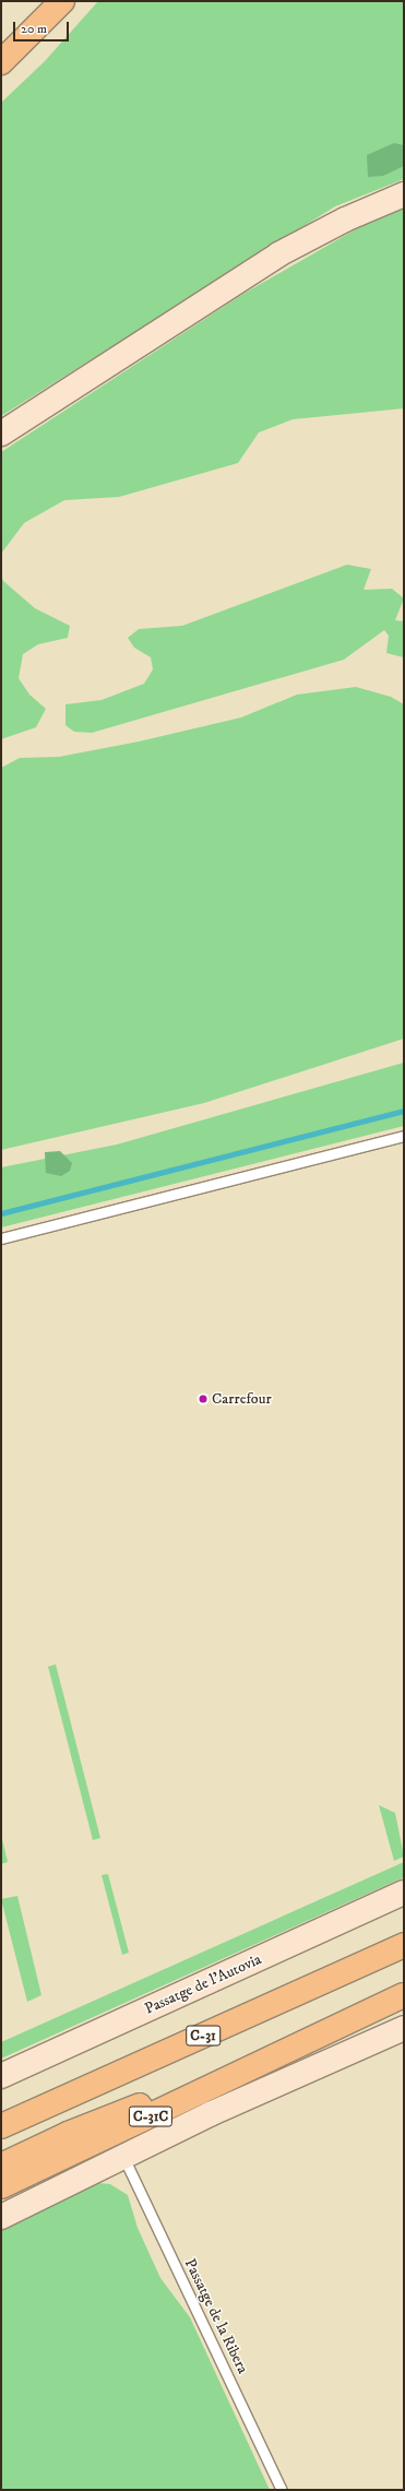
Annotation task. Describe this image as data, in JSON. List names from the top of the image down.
{
  "streets": {
    "highway": ["C-31", "C-31C"],
    "street": ["Passatge de l'Autovia"],
    "lane": ["Passatge de la Ribera"]
  },
  "places": ["Carrefour"],
  "scale_bar": "20 m"
}
